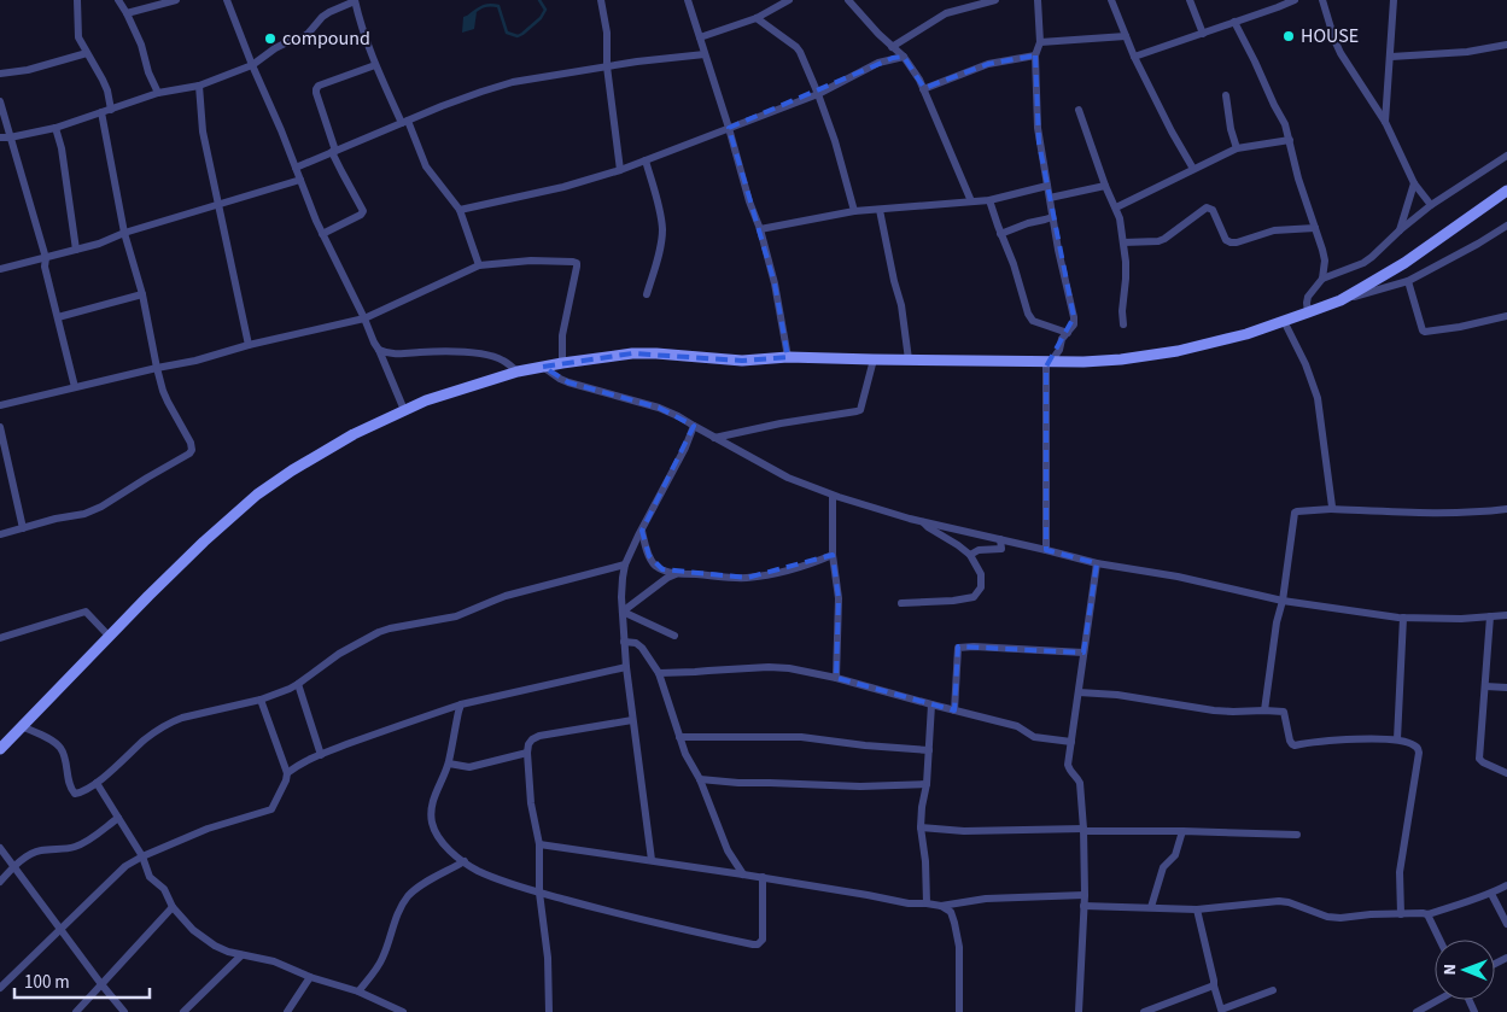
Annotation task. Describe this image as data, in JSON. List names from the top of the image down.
{
  "places": ["HOUSE", "compound"],
  "scale_bar": "100 m",
  "north": "left"
}
